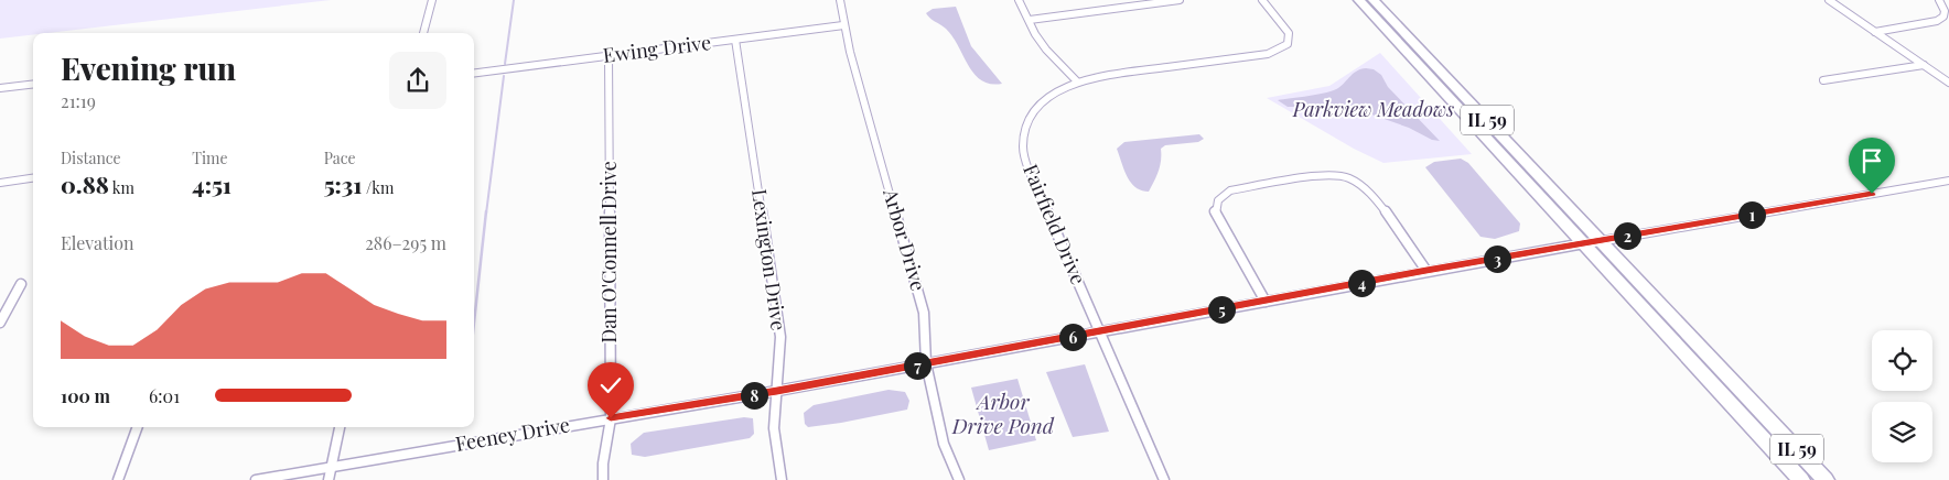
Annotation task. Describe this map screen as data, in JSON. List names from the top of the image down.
{
  "streets": {
    "main road": ["IL 59"],
    "street": [
      "Ewing Drive",
      "Fairfield Drive",
      "Arbor Drive",
      "Dan O'Connell Drive",
      "Lexington Drive",
      "Feeney Drive"
    ]
  },
  "crossings": [
    ["Ewing Drive", "Arbor Drive"],
    ["Ewing Drive", "Dan O'Connell Drive"],
    ["Ewing Drive", "Lexington Drive"],
    ["IL 59", "Feeney Drive"],
    ["Fairfield Drive", "Feeney Drive"],
    ["Arbor Drive", "Feeney Drive"],
    ["Dan O'Connell Drive", "Feeney Drive"],
    ["Lexington Drive", "Feeney Drive"]
  ],
  "water": ["Arbor Drive Pond"],
  "parks": ["Parkview Meadows"],
  "page": {
    "heading": ["Evening run", "21:19"],
    "stats": [
      ["Distance", "0.88 km"],
      ["Time", "4:51"],
      ["Pace", "5:31 /km"]
    ],
    "pins": [
      "1",
      "2",
      "3",
      "4",
      "5",
      "6",
      "7",
      "8"
    ],
    "chart": ["Elevation", "286–295 m"],
    "list": [
      {
        "name": "100 m",
        "note": "6:01"
      }
    ]
  }
}
